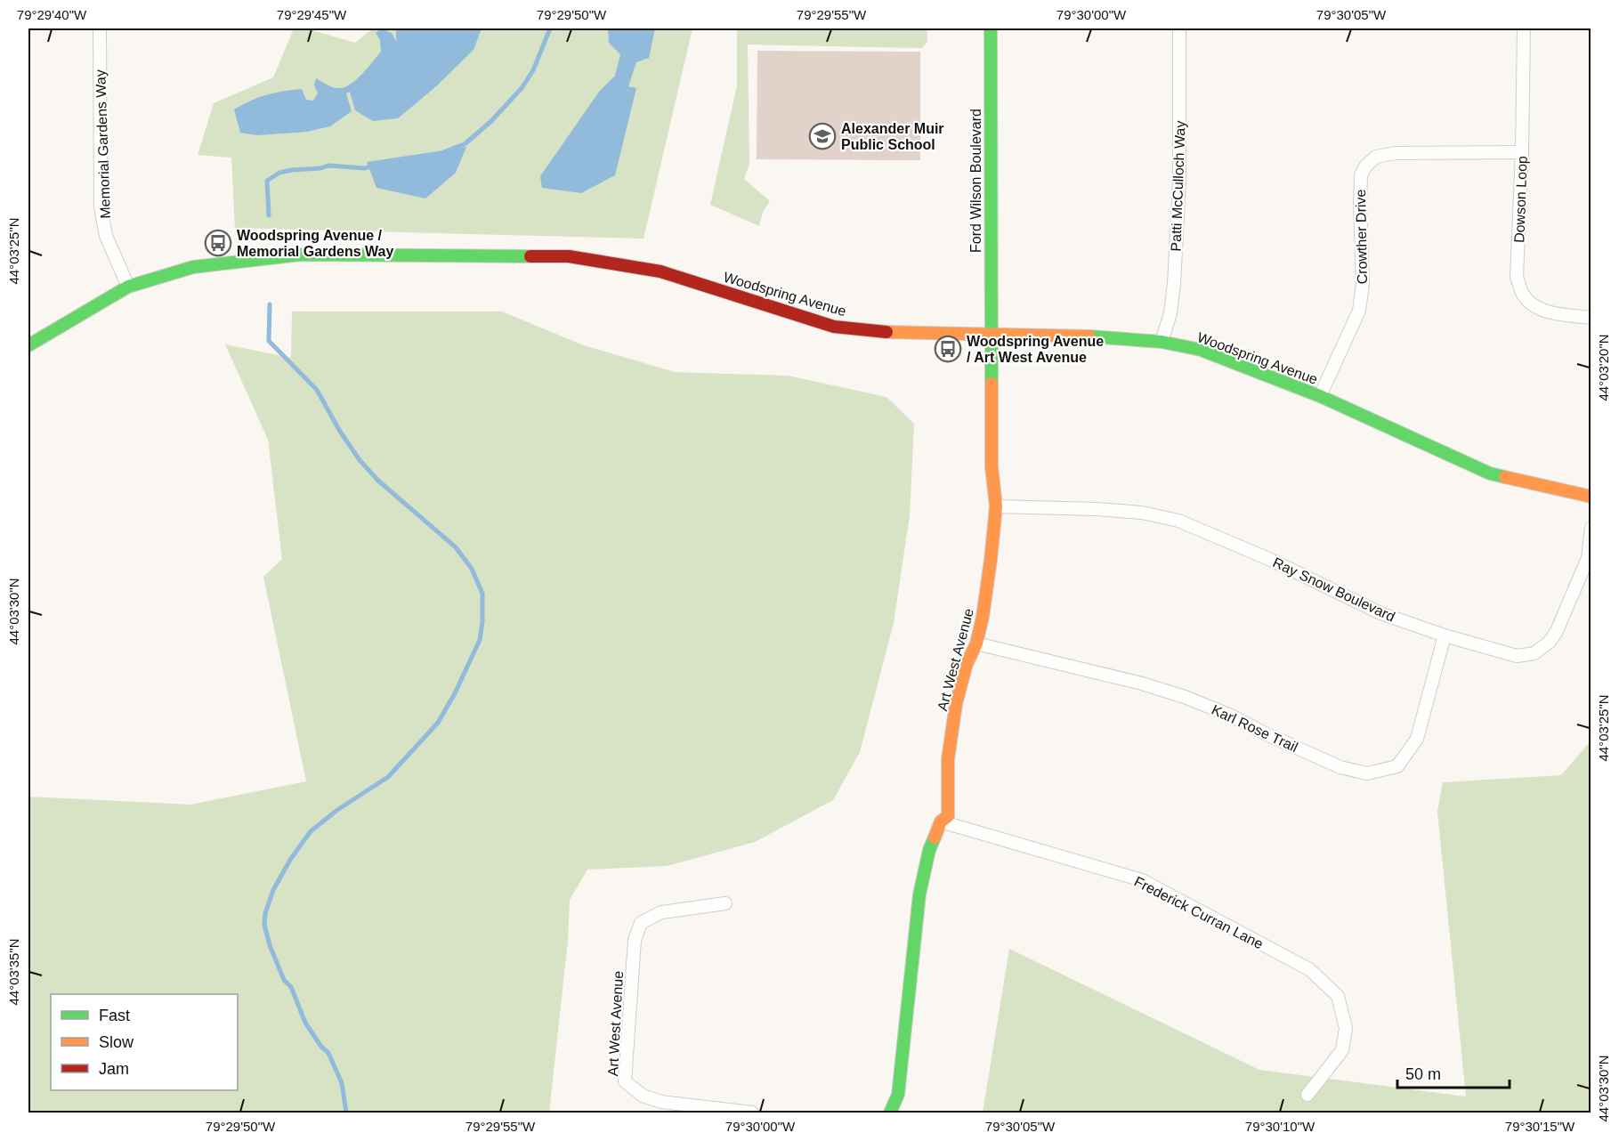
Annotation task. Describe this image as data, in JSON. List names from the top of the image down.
{
  "streets": {
    "street": [
      "Memorial Gardens Way",
      "Ford Wilson Boulevard",
      "Patti McCulloch Way",
      "Dowson Loop",
      "Crowther Drive",
      "Woodspring Avenue",
      "Ray Snow Boulevard",
      "Art West Avenue",
      "Karl Rose Trail",
      "Frederick Curran Lane"
    ]
  },
  "crossings": [
    ["Memorial Gardens Way", "Woodspring Avenue"],
    ["Ford Wilson Boulevard", "Woodspring Avenue"],
    ["Ford Wilson Boulevard", "Art West Avenue"],
    ["Patti McCulloch Way", "Woodspring Avenue"],
    ["Dowson Loop", "Crowther Drive"],
    ["Crowther Drive", "Woodspring Avenue"],
    ["Woodspring Avenue", "Art West Avenue"],
    ["Ray Snow Boulevard", "Art West Avenue"],
    ["Ray Snow Boulevard", "Karl Rose Trail"],
    ["Art West Avenue", "Karl Rose Trail"],
    ["Art West Avenue", "Frederick Curran Lane"]
  ],
  "places": {
    "school or university": ["Alexander Muir Public School"],
    "bus stop": ["Woodspring Avenue / Memorial Gardens Way", "Woodspring Avenue / Art West Avenue"]
  },
  "legend": ["Fast", "Slow", "Jam"],
  "scale_bar": "50 m",
  "coordinates": [
    "79°29'40\"W",
    "79°29'45\"W",
    "79°29'50\"W",
    "79°29'55\"W",
    "79°30'00\"W",
    "79°30'05\"W",
    "44°03'25\"N",
    "44°03'20\"N",
    "44°03'30\"N",
    "44°03'35\"N",
    "79°30'10\"W",
    "79°30'15\"W"
  ]
}
